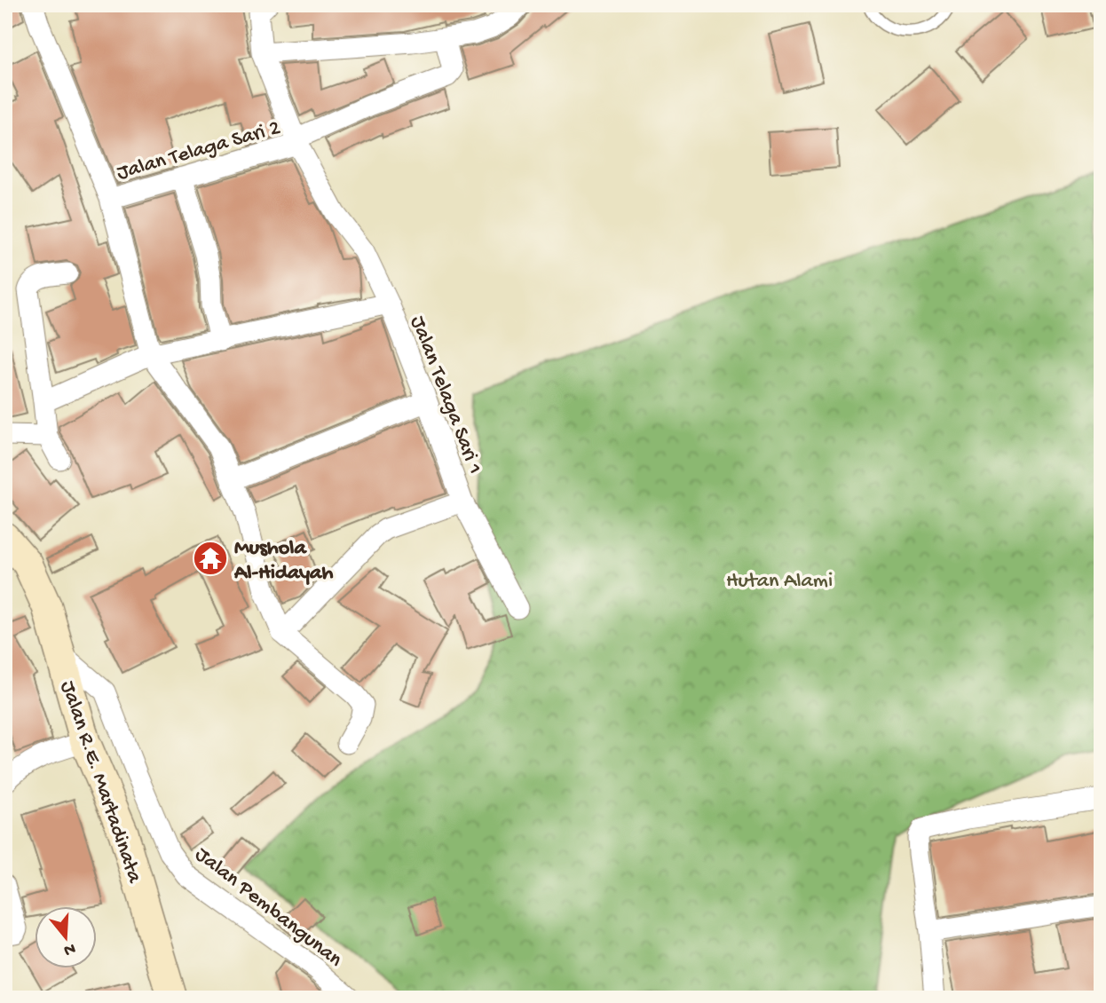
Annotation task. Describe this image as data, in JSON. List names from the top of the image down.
{
  "streets": {
    "street": [
      "Jalan Telaga Sari 2",
      "Jalan Telaga Sari 1",
      "Jalan R.E. Martadinata",
      "Jalan Pembangunan"
    ]
  },
  "crossings": [
    ["Jalan R.E. Martadinata", "Jalan Pembangunan"]
  ],
  "parks": ["Hutan Alami"],
  "places": {
    "temple": ["Mushola Al-Hidayah"]
  },
  "north": "bottom"
}
